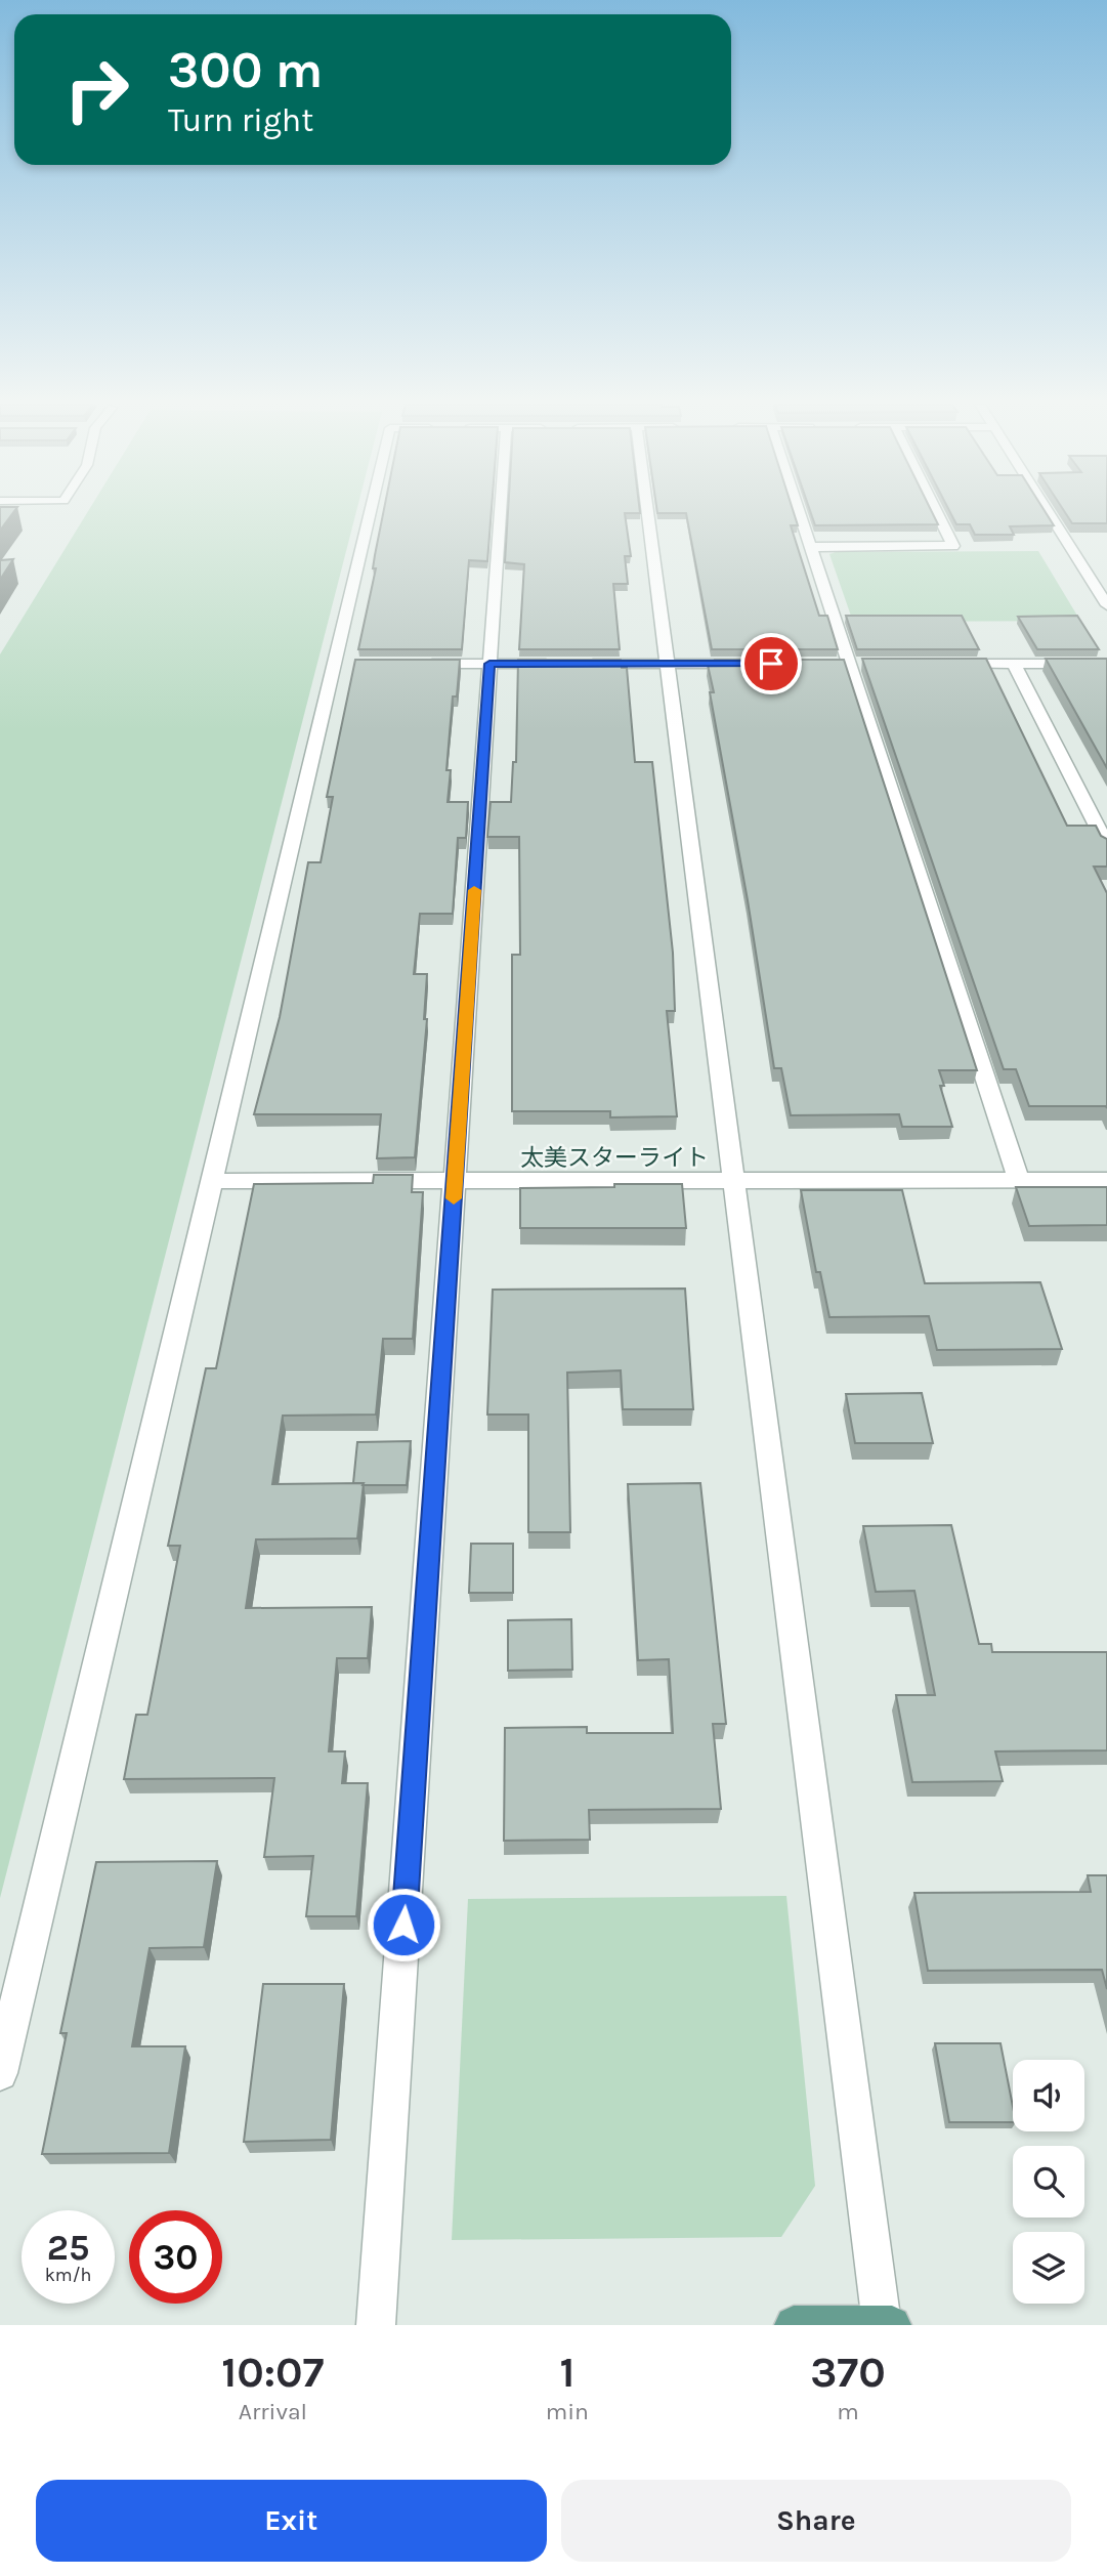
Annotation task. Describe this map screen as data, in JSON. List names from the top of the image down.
{
  "districts": ["太美スターライト"],
  "page": {
    "turn": ["300 m", "Turn right"],
    "speed": "25 km/h",
    "limit": "30",
    "eta": [
      "10:07",
      "Arrival",
      "1",
      "min",
      "370",
      "m"
    ],
    "buttons": ["Exit", "Share"]
  }
}
